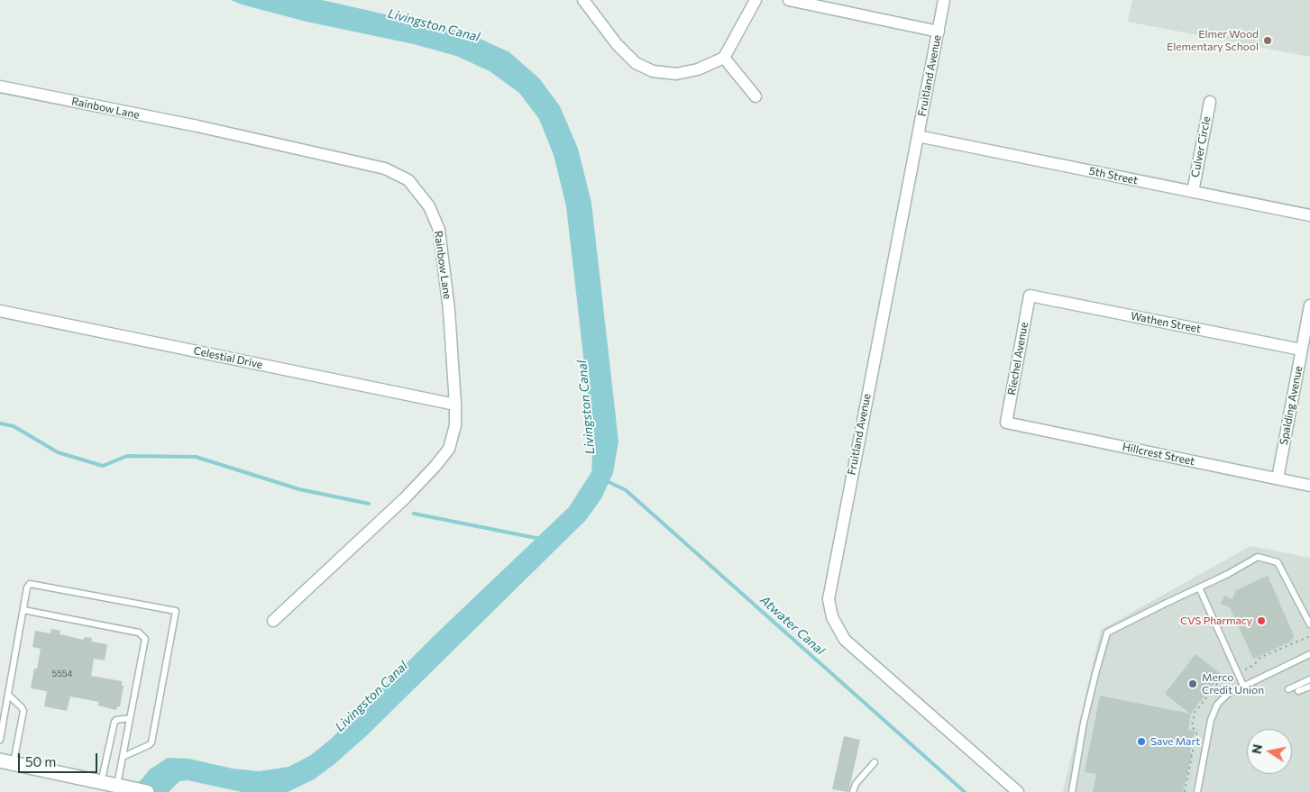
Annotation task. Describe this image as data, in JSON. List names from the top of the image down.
{
  "streets": {
    "street": [
      "Fruitland Avenue",
      "Rainbow Lane",
      "Culver Circle",
      "5th Street",
      "Wathen Street",
      "Celestial Drive",
      "Riechel Avenue",
      "Spalding Avenue",
      "Hillcrest Street"
    ]
  },
  "crossings": [
    ["Fruitland Avenue", "5th Street"],
    ["Rainbow Lane", "Celestial Drive"],
    ["Culver Circle", "5th Street"],
    ["Wathen Street", "Riechel Avenue"],
    ["Wathen Street", "Spalding Avenue"],
    ["Riechel Avenue", "Hillcrest Street"],
    ["Spalding Avenue", "Hillcrest Street"]
  ],
  "water": ["Livingston Canal", "Atwater Canal"],
  "places": [
    "Elmer Wood Elementary School",
    "CVS Pharmacy",
    "Merco Credit Union",
    "Save Mart"
  ],
  "house_numbers": ["5554"],
  "scale_bar": "50 m",
  "north": "left"
}
